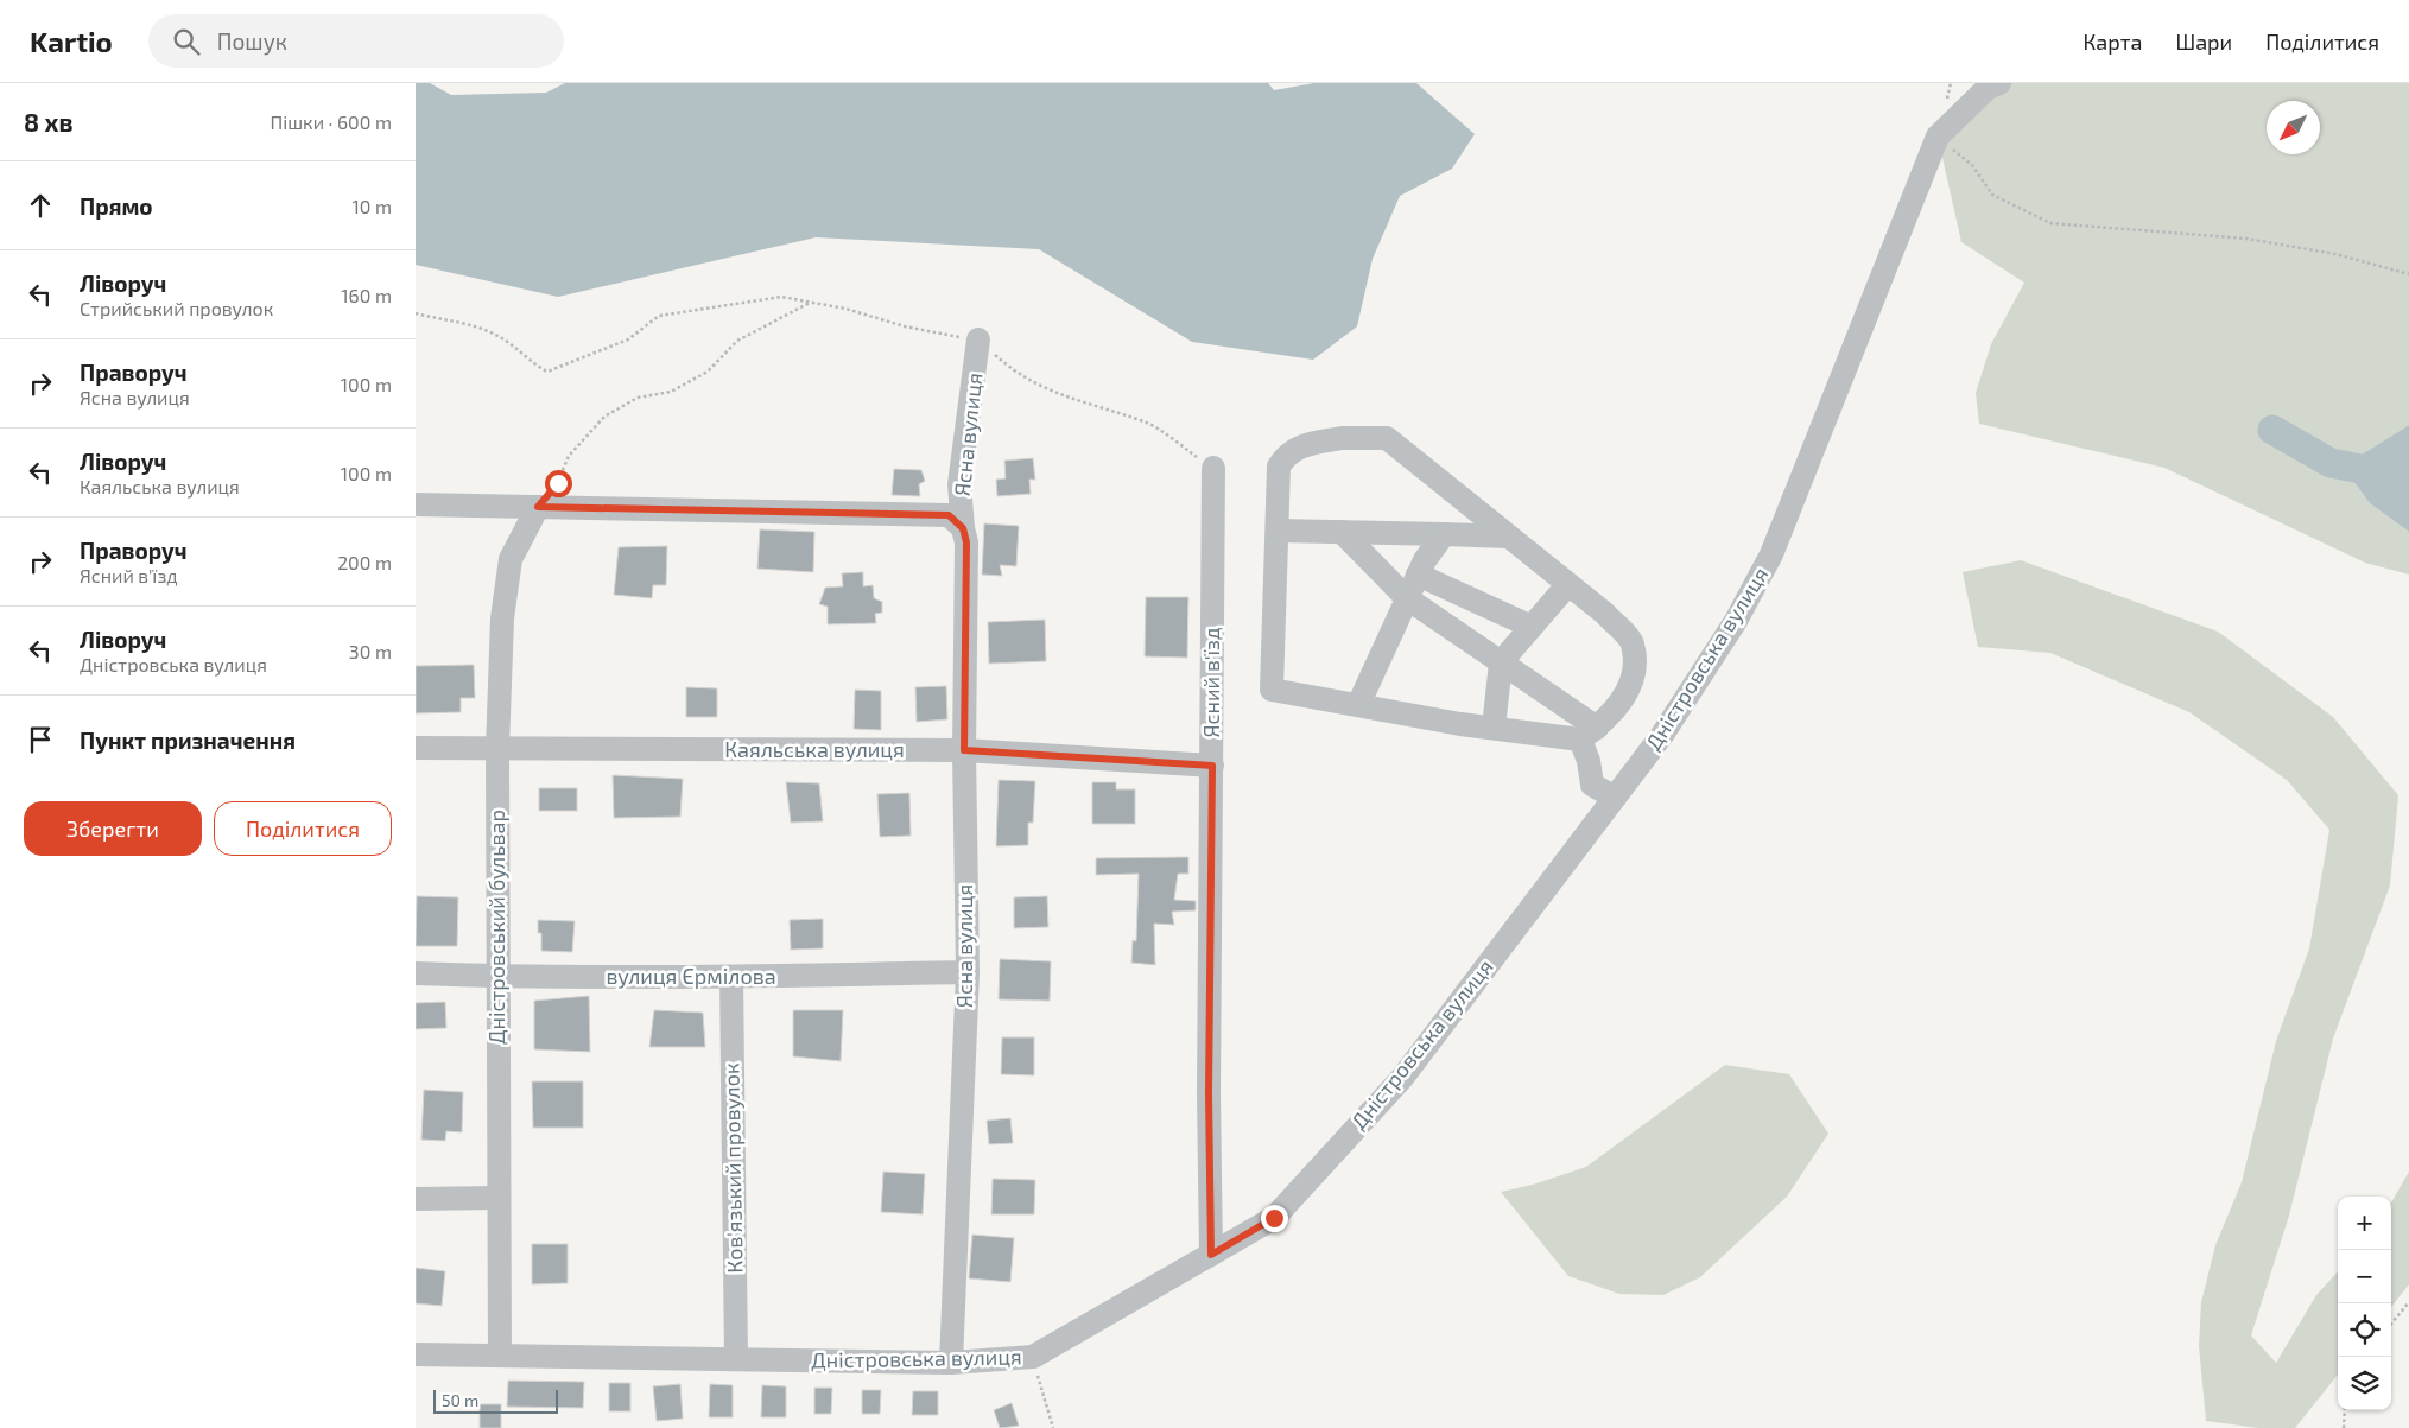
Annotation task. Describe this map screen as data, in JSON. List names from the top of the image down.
{
  "streets": {
    "street": [
      "Ясна вулиця",
      "Дністровська вулиця",
      "Ясний в'їзд",
      "Каяльська вулиця",
      "Дністровський бульвар",
      "вулиця Єрмілова",
      "Ков'язький провулок"
    ]
  },
  "crossings": [
    ["Ясна вулиця", "Дністровська вулиця"],
    ["Ясна вулиця", "Каяльська вулиця"],
    ["Ясна вулиця", "вулиця Єрмілова"],
    ["Дністровська вулиця", "Ясний в'їзд"],
    ["Дністровська вулиця", "Дністровський бульвар"],
    ["Дністровська вулиця", "Ков'язький провулок"],
    ["Ясний в'їзд", "Каяльська вулиця"],
    ["Каяльська вулиця", "Дністровський бульвар"],
    ["Дністровський бульвар", "вулиця Єрмілова"],
    ["вулиця Єрмілова", "Ков'язький провулок"]
  ],
  "scale_bar": "50 m",
  "north": "bottom left",
  "page": {
    "header": "Kartio",
    "search": "Пошук",
    "nav": ["Карта", "Шари", "Поділитися"],
    "heading": ["8 хв", "Пішки · 600 m"],
    "list": [
      ["Прямо", "10 m"],
      ["Ліворуч", "Стрийський провулок", "160 m"],
      ["Праворуч", "Ясна вулиця", "100 m"],
      ["Ліворуч", "Каяльська вулиця", "100 m"],
      ["Праворуч", "Ясний в'їзд", "200 m"],
      ["Ліворуч", "Дністровська вулиця", "30 m"],
      "Пункт призначення"
    ],
    "buttons": ["Зберегти", "Поділитися"],
    "map_buttons": ["+", "−"],
    "scale": "50 m"
  }
}
